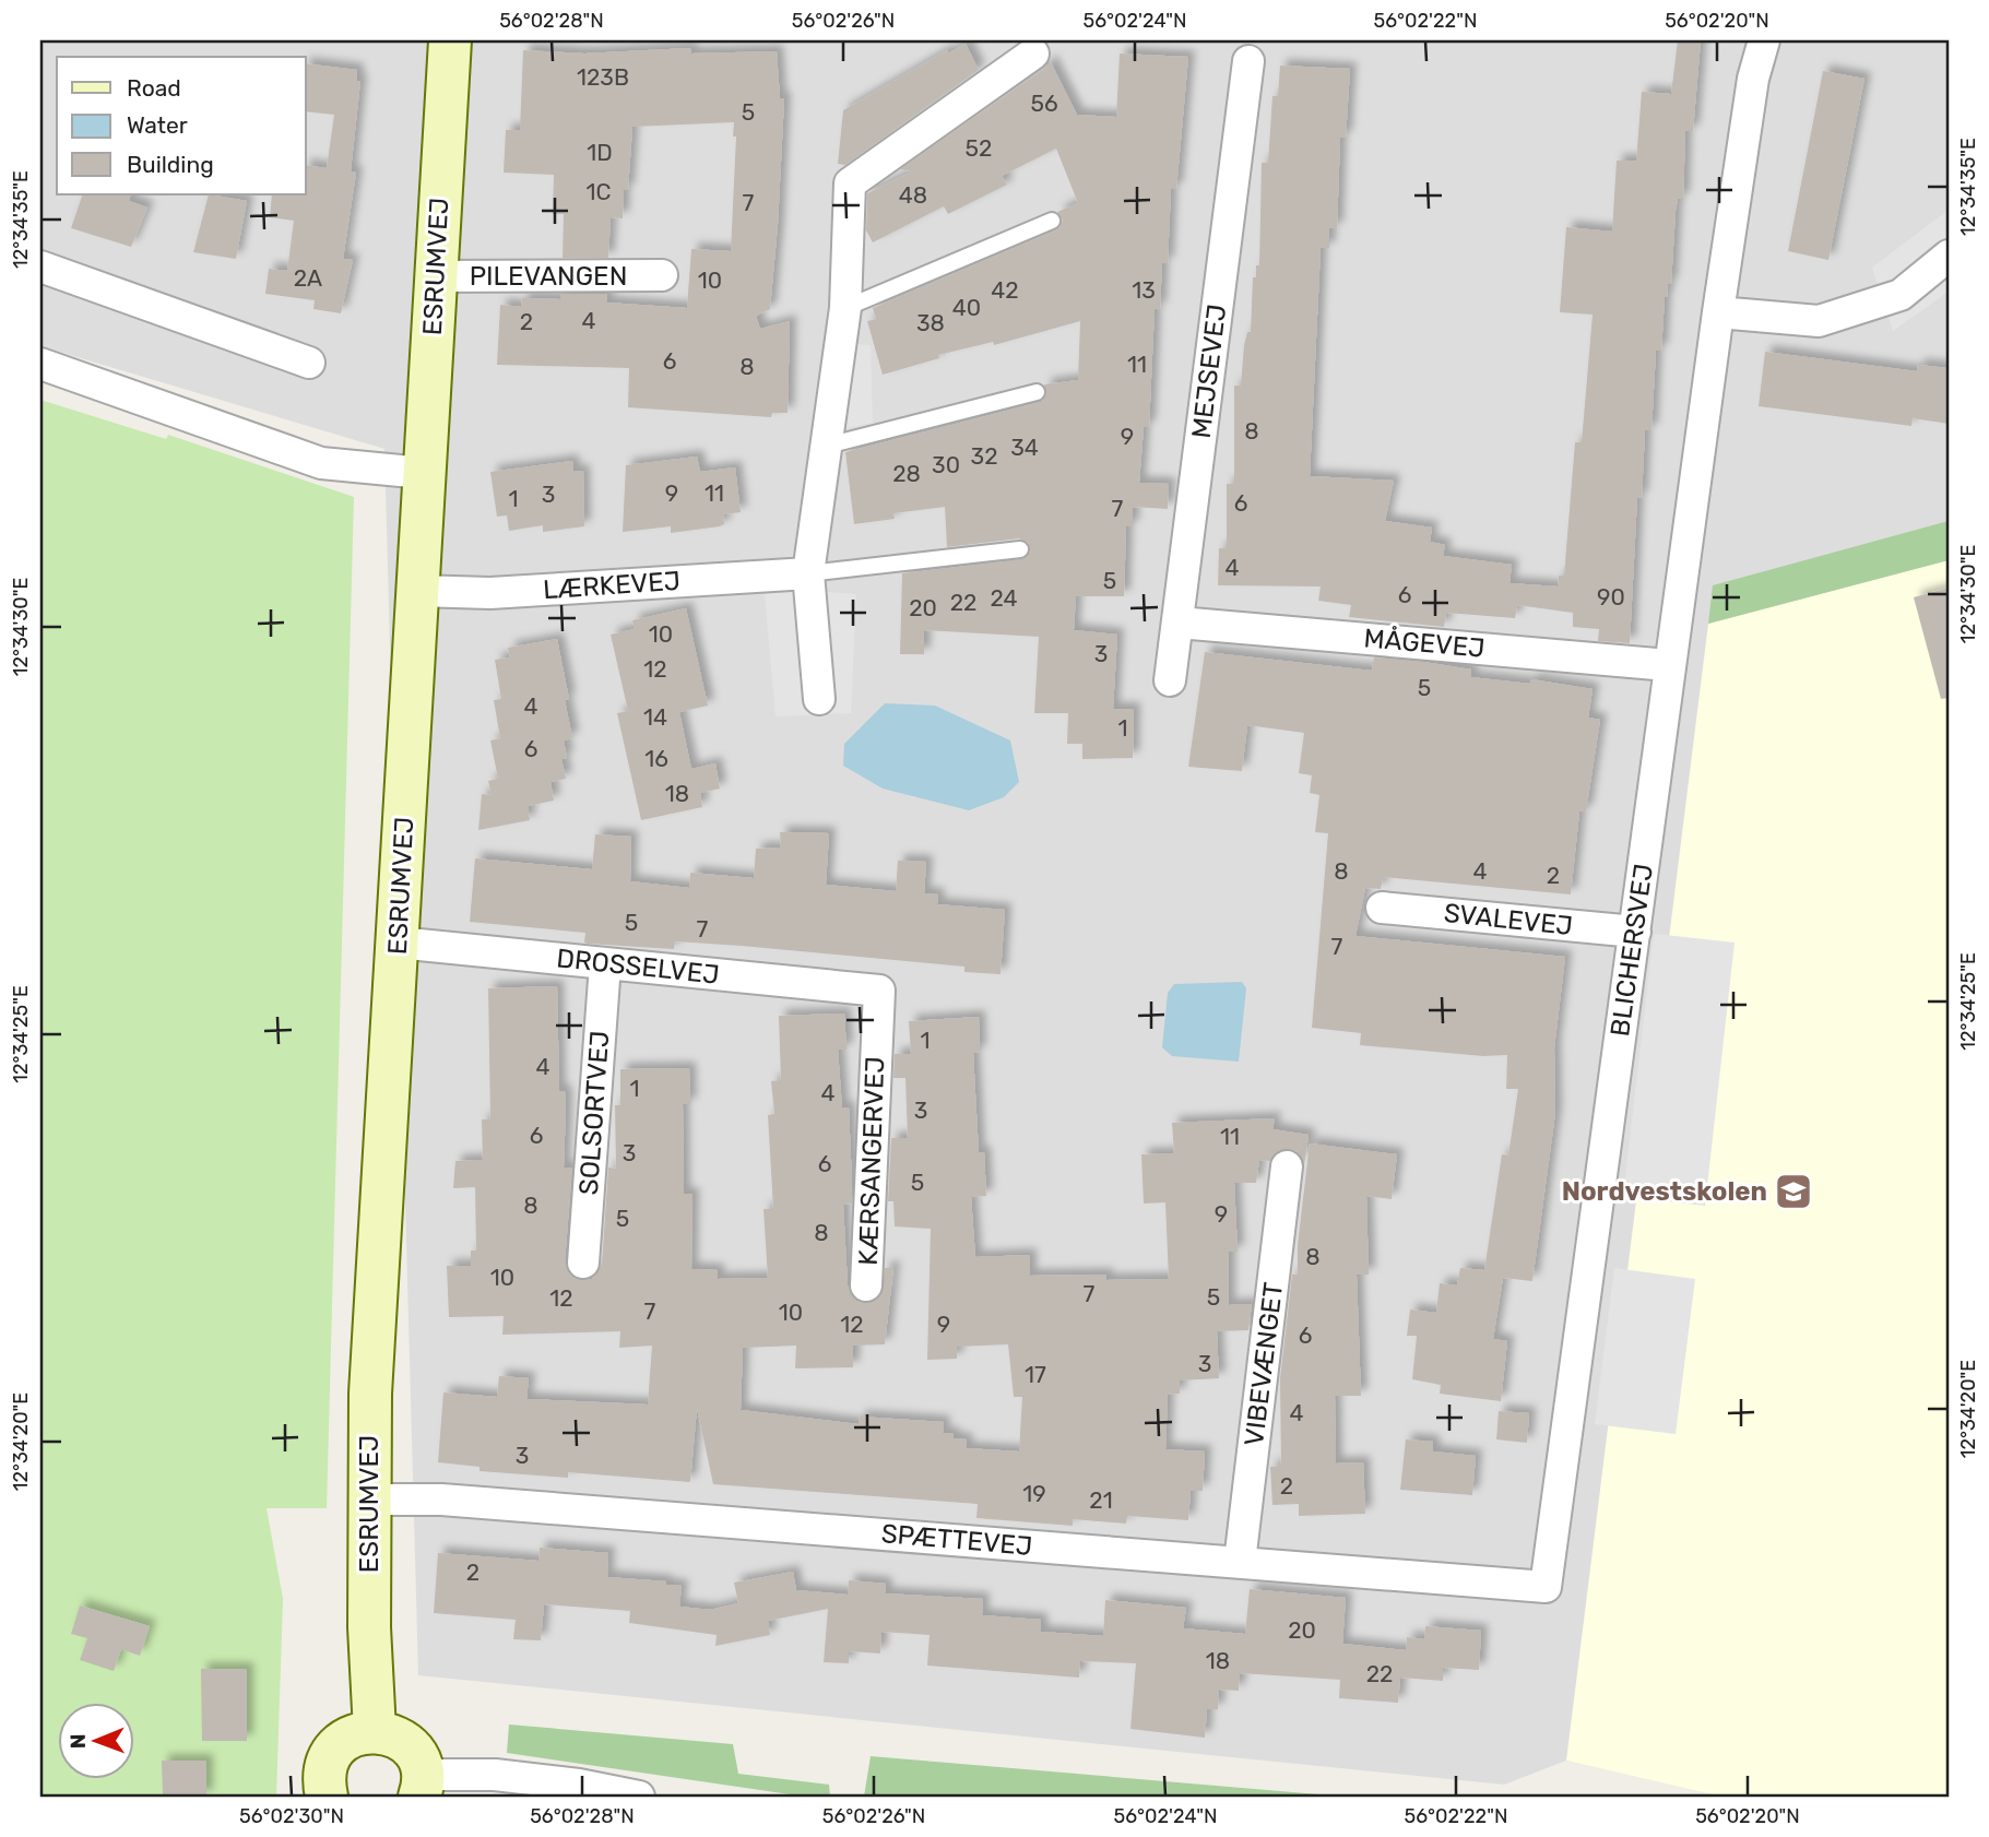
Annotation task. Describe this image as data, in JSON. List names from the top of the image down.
{
  "streets": {
    "main road": ["ESRUMVEJ"],
    "street": [
      "PILEVANGEN",
      "MEJSEVEJ",
      "LÆRKEVEJ",
      "MÅGEVEJ",
      "SVALEVEJ",
      "BLICHERSVEJ",
      "DROSSELVEJ",
      "SOLSORTVEJ",
      "KÆRSANGERVEJ",
      "VIBEVÆNGET",
      "SPÆTTEVEJ"
    ]
  },
  "crossings": [
    ["ESRUMVEJ", "PILEVANGEN"],
    ["ESRUMVEJ", "LÆRKEVEJ"],
    ["ESRUMVEJ", "DROSSELVEJ"],
    ["ESRUMVEJ", "SPÆTTEVEJ"],
    ["MEJSEVEJ", "MÅGEVEJ"],
    ["MÅGEVEJ", "BLICHERSVEJ"],
    ["SVALEVEJ", "BLICHERSVEJ"],
    ["BLICHERSVEJ", "SPÆTTEVEJ"],
    ["DROSSELVEJ", "SOLSORTVEJ"],
    ["DROSSELVEJ", "KÆRSANGERVEJ"],
    ["VIBEVÆNGET", "SPÆTTEVEJ"]
  ],
  "places": {
    "school or university": ["Nordvestskolen"]
  },
  "house_numbers": [
    "123B",
    "56",
    "5",
    "52",
    "1D",
    "1C",
    "48",
    "7",
    "2A",
    "10",
    "42",
    "13",
    "40",
    "4",
    "2",
    "38",
    "6",
    "11",
    "8",
    "8",
    "9",
    "34",
    "32",
    "30",
    "28",
    "9",
    "11",
    "3",
    "1",
    "6",
    "7",
    "4",
    "5",
    "6",
    "90",
    "24",
    "22",
    "20",
    "10",
    "3",
    "12",
    "5",
    "4",
    "14",
    "1",
    "6",
    "16",
    "18",
    "8",
    "4",
    "2",
    "5",
    "7",
    "7",
    "1",
    "4",
    "1",
    "4",
    "3",
    "6",
    "11",
    "3",
    "6",
    "5",
    "8",
    "9",
    "5",
    "8",
    "8",
    "10",
    "7",
    "5",
    "12",
    "7",
    "10",
    "12",
    "9",
    "6",
    "3",
    "17",
    "4",
    "3",
    "2",
    "19",
    "21",
    "2",
    "20",
    "18",
    "22"
  ],
  "legend": ["Road", "Water", "Building"],
  "north": "left",
  "coordinates": [
    "56°02'28\"N",
    "56°02'26\"N",
    "56°02'24\"N",
    "56°02'22\"N",
    "56°02'20\"N",
    "12°34'35\"E",
    "12°34'30\"E",
    "12°34'25\"E",
    "12°34'20\"E",
    "56°02'30\"N"
  ]
}
